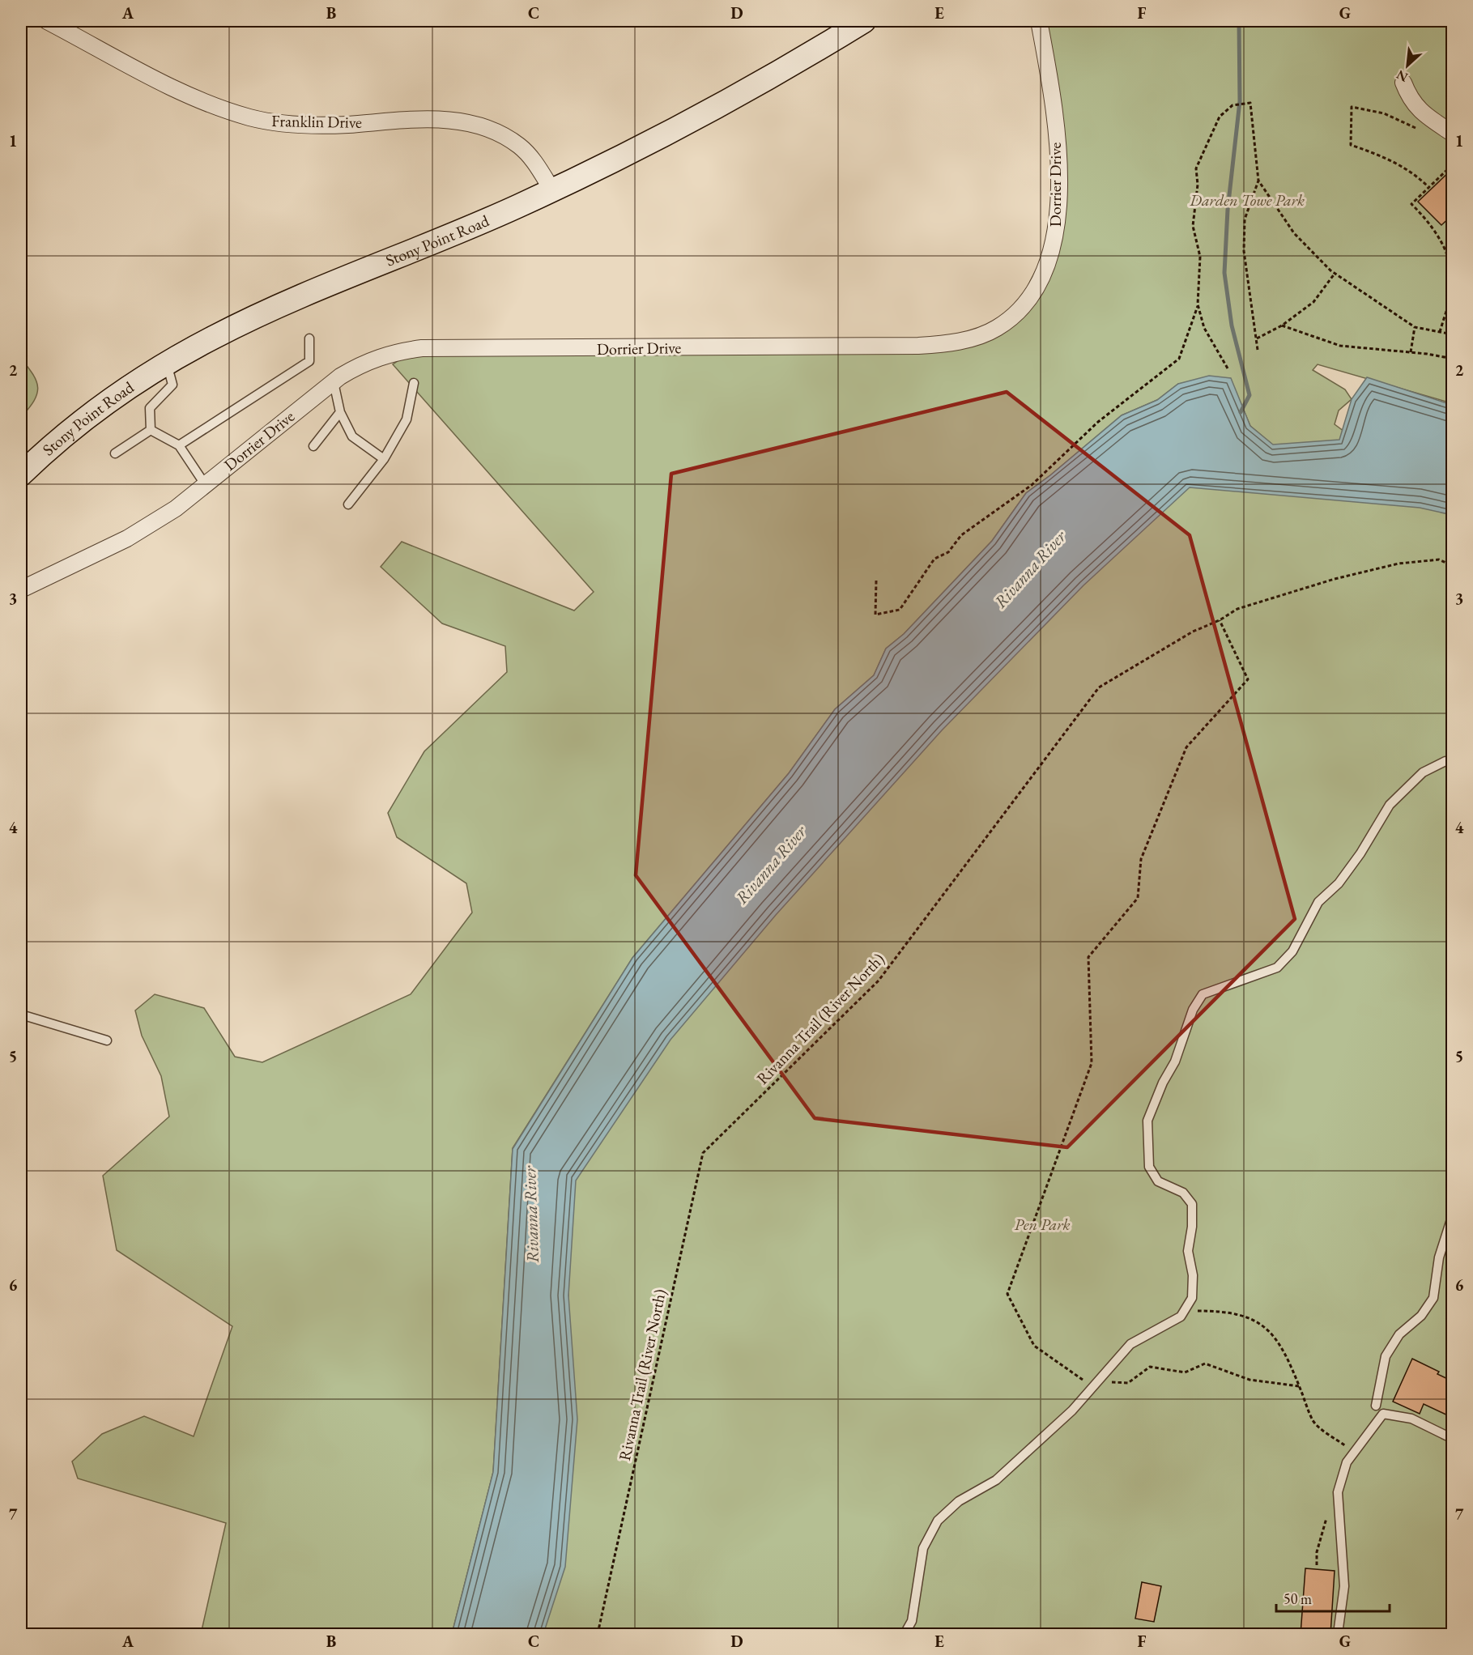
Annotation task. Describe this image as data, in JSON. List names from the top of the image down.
{
  "streets": {
    "main road": ["Stony Point Road"],
    "street": ["Franklin Drive", "Dorrier Drive"],
    "path": ["Rivanna Trail (River North)"]
  },
  "crossings": [
    ["Franklin Drive", "Stony Point Road"]
  ],
  "water": ["Rivanna River"],
  "parks": ["Darden Towe Park", "Pen Park"],
  "scale_bar": "50 m",
  "north": "bottom left",
  "grid": {
    "columns": [
      "A",
      "B",
      "C",
      "D",
      "E",
      "F",
      "G"
    ],
    "rows": [
      "1",
      "2",
      "3",
      "4",
      "5",
      "6",
      "7"
    ]
  }
}
